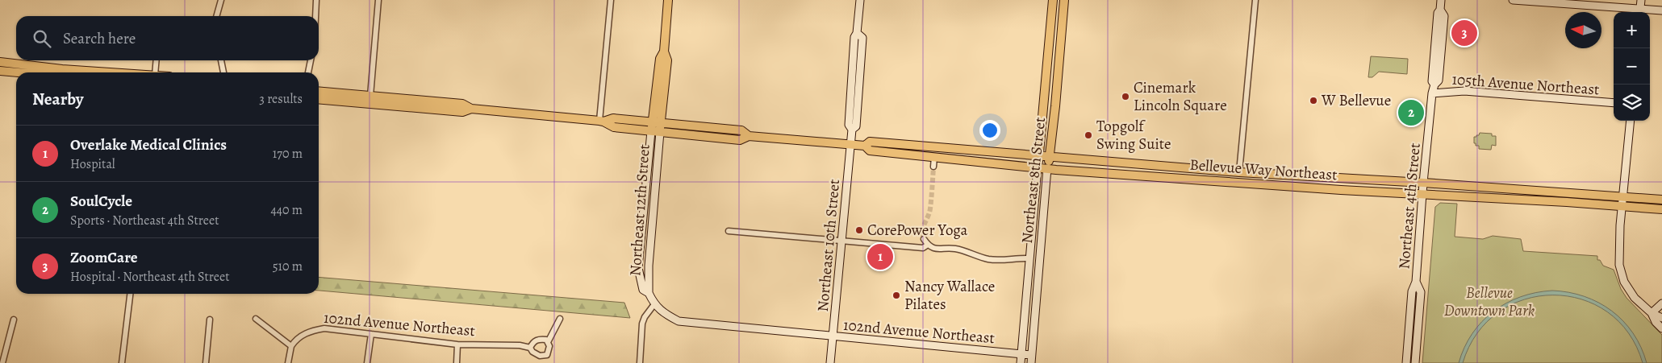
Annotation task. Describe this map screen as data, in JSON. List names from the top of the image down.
{
  "streets": {
    "main road": ["Bellevue Way Northeast", "Northeast 8th Street", "Northeast 12th Street"],
    "street": [
      "105th Avenue Northeast",
      "Northeast 4th Street",
      "Northeast 10th Street",
      "102nd Avenue Northeast"
    ]
  },
  "crossings": [
    ["105th Avenue Northeast", "Northeast 4th Street"],
    ["Bellevue Way Northeast", "Northeast 8th Street"],
    ["Bellevue Way Northeast", "Northeast 4th Street"],
    ["Bellevue Way Northeast", "Northeast 12th Street"],
    ["Bellevue Way Northeast", "Northeast 10th Street"],
    ["Northeast 8th Street", "102nd Avenue Northeast"],
    ["Northeast 12th Street", "102nd Avenue Northeast"],
    ["Northeast 10th Street", "102nd Avenue Northeast"]
  ],
  "parks": ["Bellevue Downtown Park"],
  "places": [
    "Cinemark Lincoln Square",
    "W Bellevue",
    "Topgolf Swing Suite",
    "CorePower Yoga",
    "Nancy Wallace Pilates"
  ],
  "north": "left",
  "page": {
    "map_buttons": ["+", "−"],
    "search": "Search here",
    "pins": ["3", "2", "1"],
    "heading": ["Nearby", "3 results"],
    "list": [
      {
        "mark": "1",
        "name": "Overlake Medical Clinics",
        "note": "Hospital",
        "value": "170 m"
      },
      {
        "mark": "2",
        "name": "SoulCycle",
        "note": "Sports · Northeast 4th Street",
        "value": "440 m"
      },
      {
        "mark": "3",
        "name": "ZoomCare",
        "note": "Hospital · Northeast 4th Street",
        "value": "510 m"
      }
    ]
  }
}
